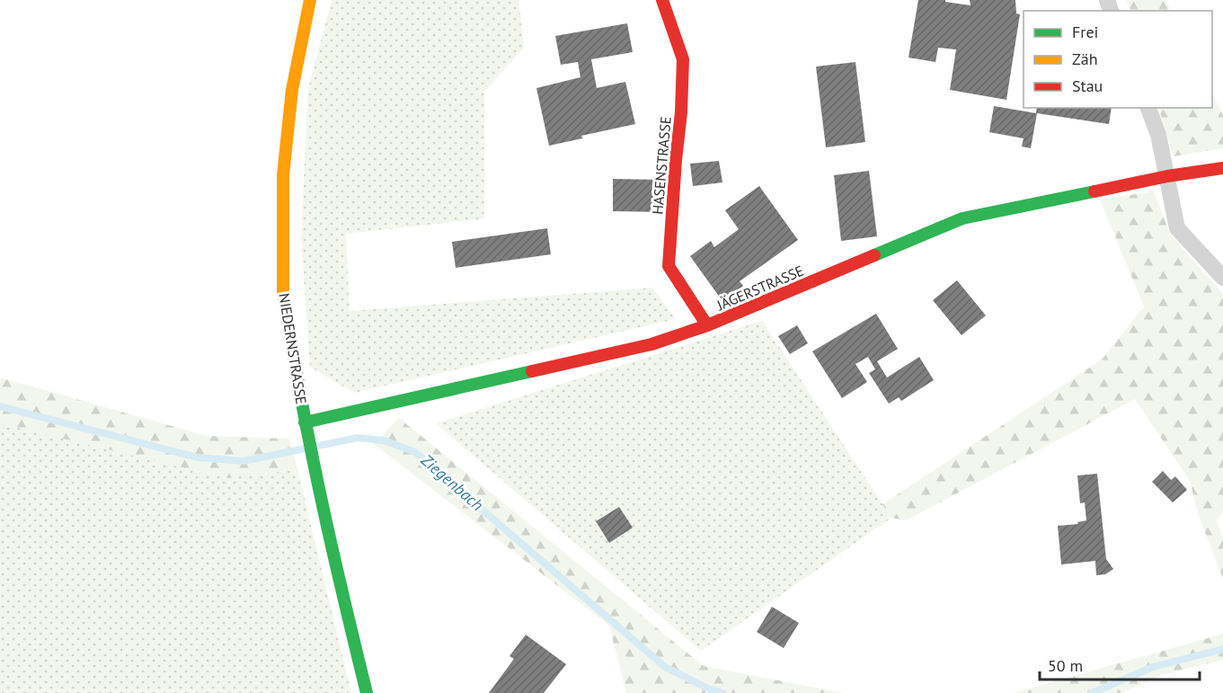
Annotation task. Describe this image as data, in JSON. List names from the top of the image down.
{
  "streets": {
    "street": ["HASENSTRASSE", "JÄGERSTRASSE", "NIEDERNSTRASSE"]
  },
  "crossings": [
    ["HASENSTRASSE", "JÄGERSTRASSE"],
    ["JÄGERSTRASSE", "NIEDERNSTRASSE"]
  ],
  "water": ["Ziegenbach"],
  "legend": ["Frei", "Zäh", "Stau"],
  "scale_bar": "50 m"
}
